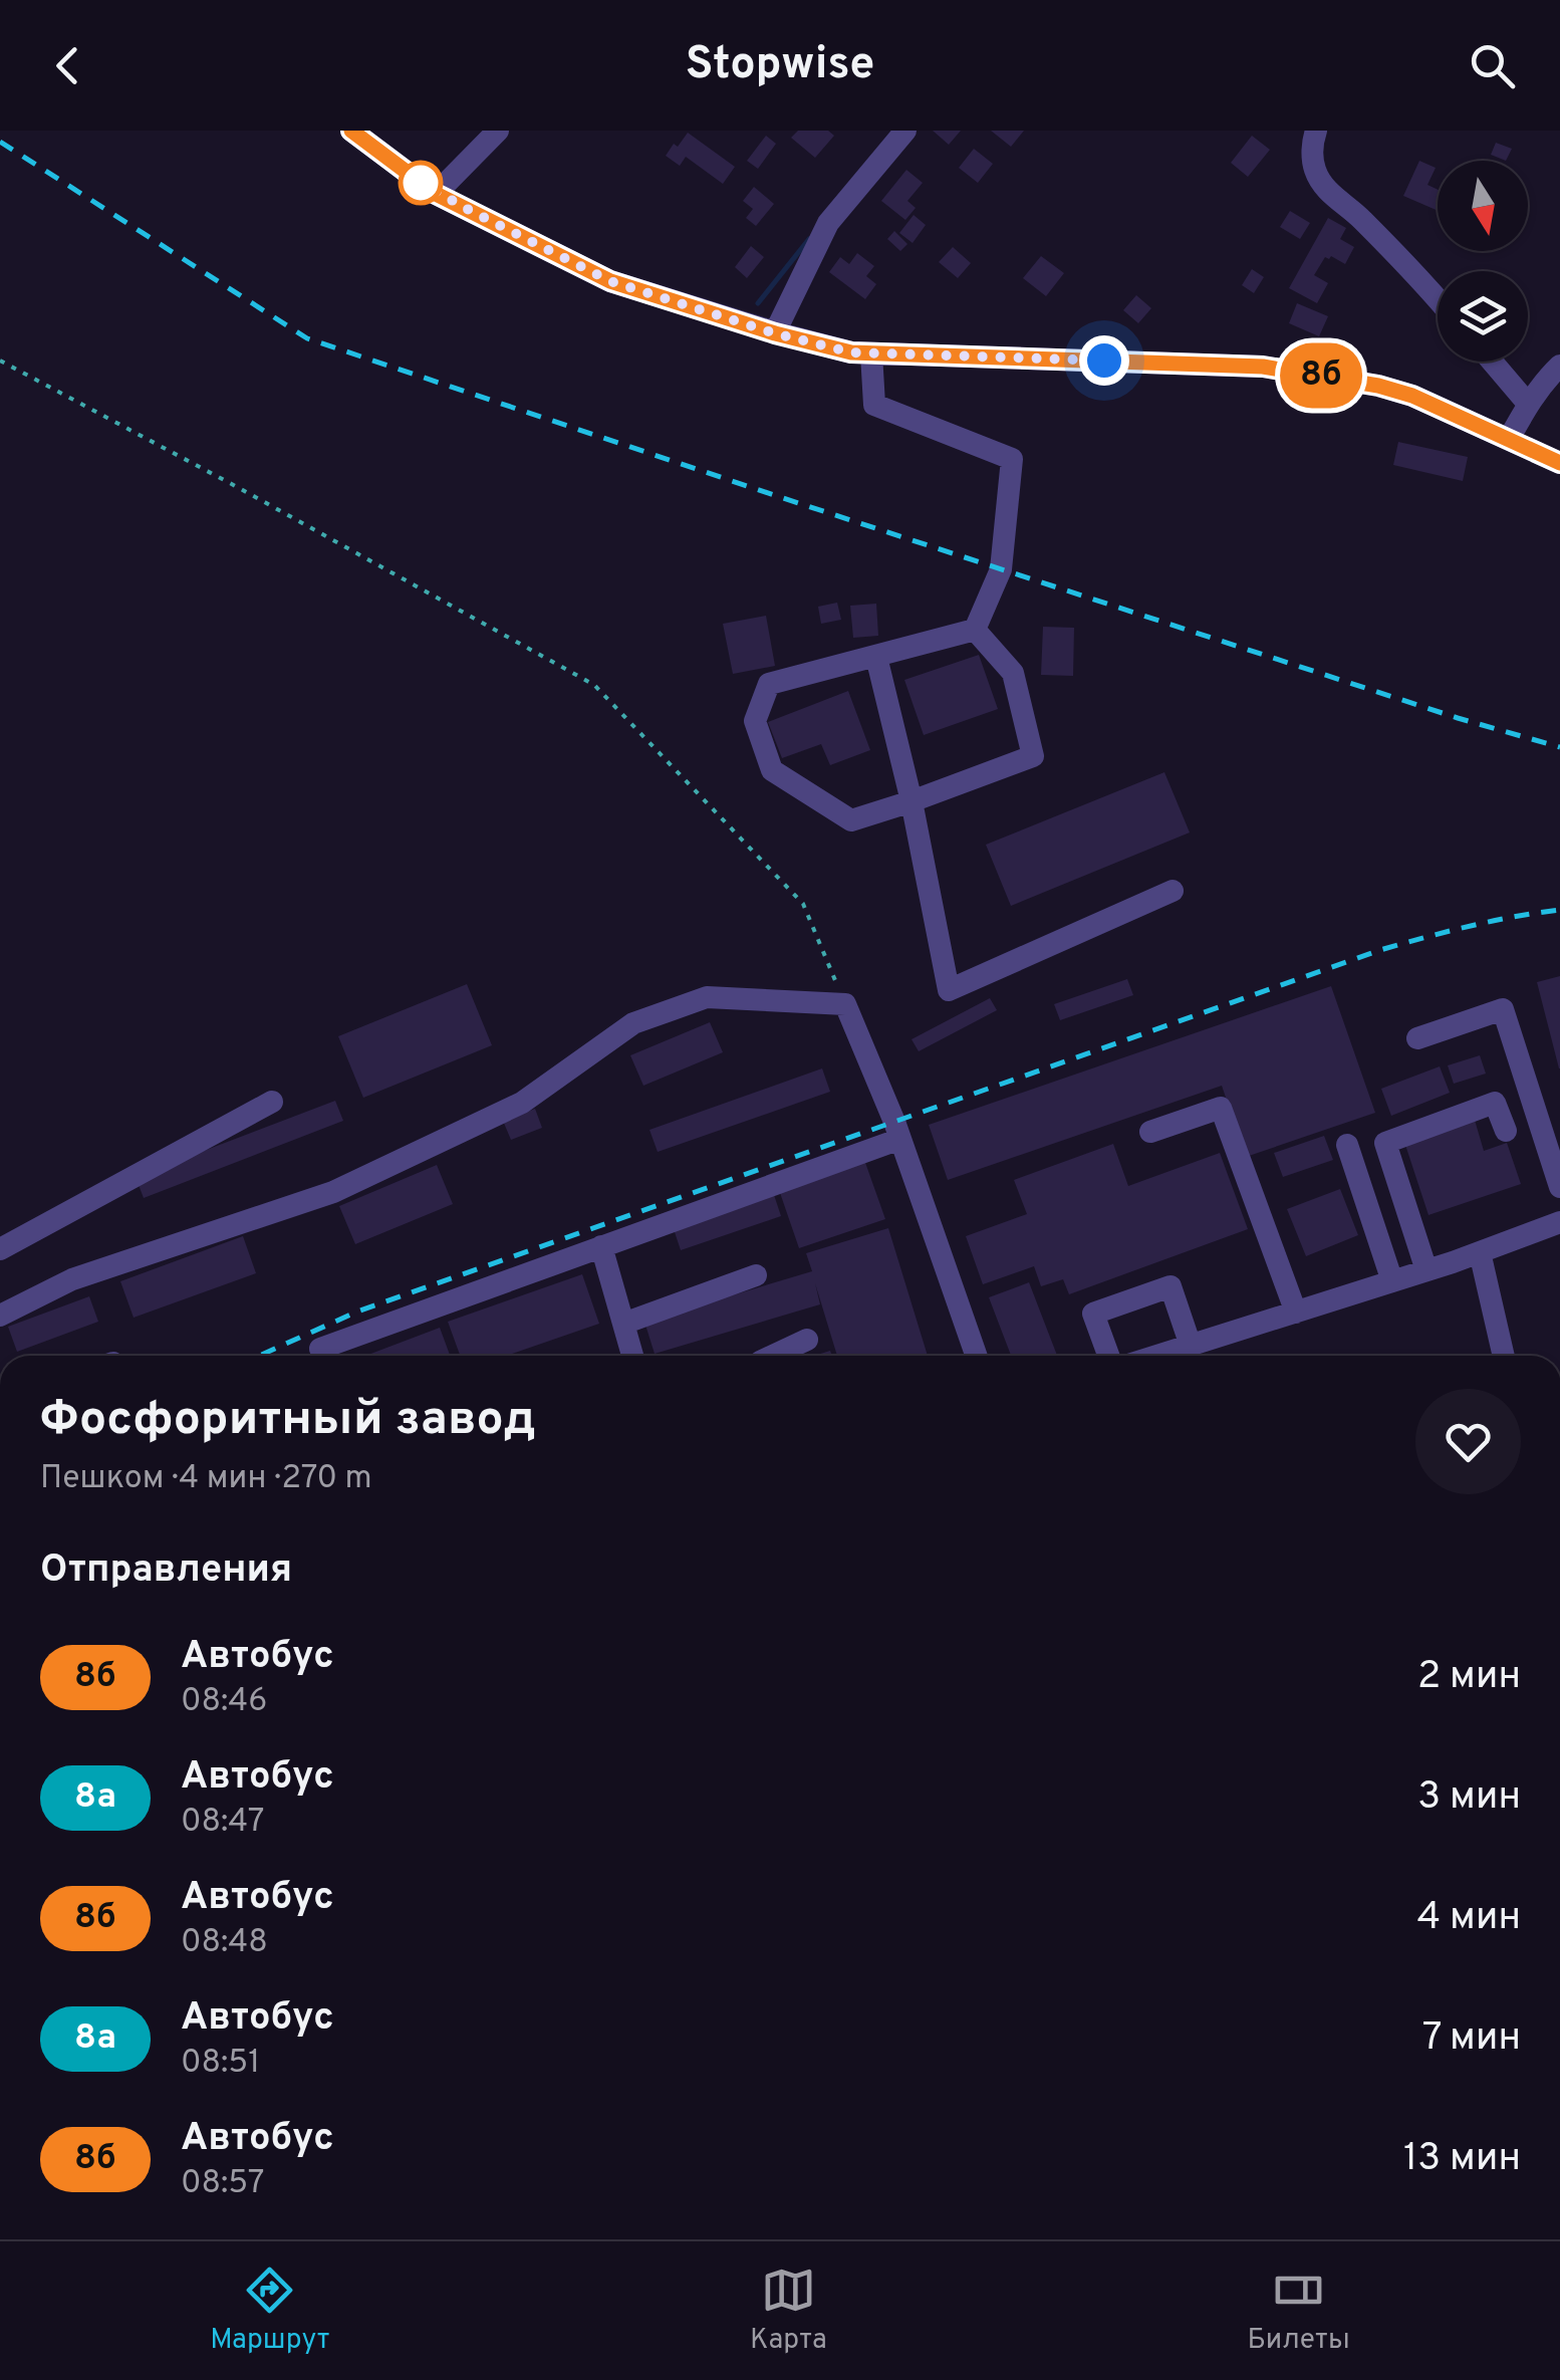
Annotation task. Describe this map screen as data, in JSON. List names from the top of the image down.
{
  "lines": ["bus line 8б"],
  "north": "bottom",
  "page": {
    "header": "Stopwise",
    "on_map": "8б",
    "heading": [
      ["Фосфоритный завод", "Пешком · 4 мин · 270 m"],
      "Отправления"
    ],
    "list": [
      {
        "mark": "8б",
        "name": "Автобус",
        "note": "08:46",
        "value": "2 мин"
      },
      {
        "mark": "8а",
        "name": "Автобус",
        "note": "08:47",
        "value": "3 мин"
      },
      {
        "mark": "8б",
        "name": "Автобус",
        "note": "08:48",
        "value": "4 мин"
      },
      {
        "mark": "8а",
        "name": "Автобус",
        "note": "08:51",
        "value": "7 мин"
      },
      {
        "mark": "8б",
        "name": "Автобус",
        "note": "08:57",
        "value": "13 мин"
      }
    ],
    "tabs": ["Маршрут", "Карта", "Билеты"]
  }
}
